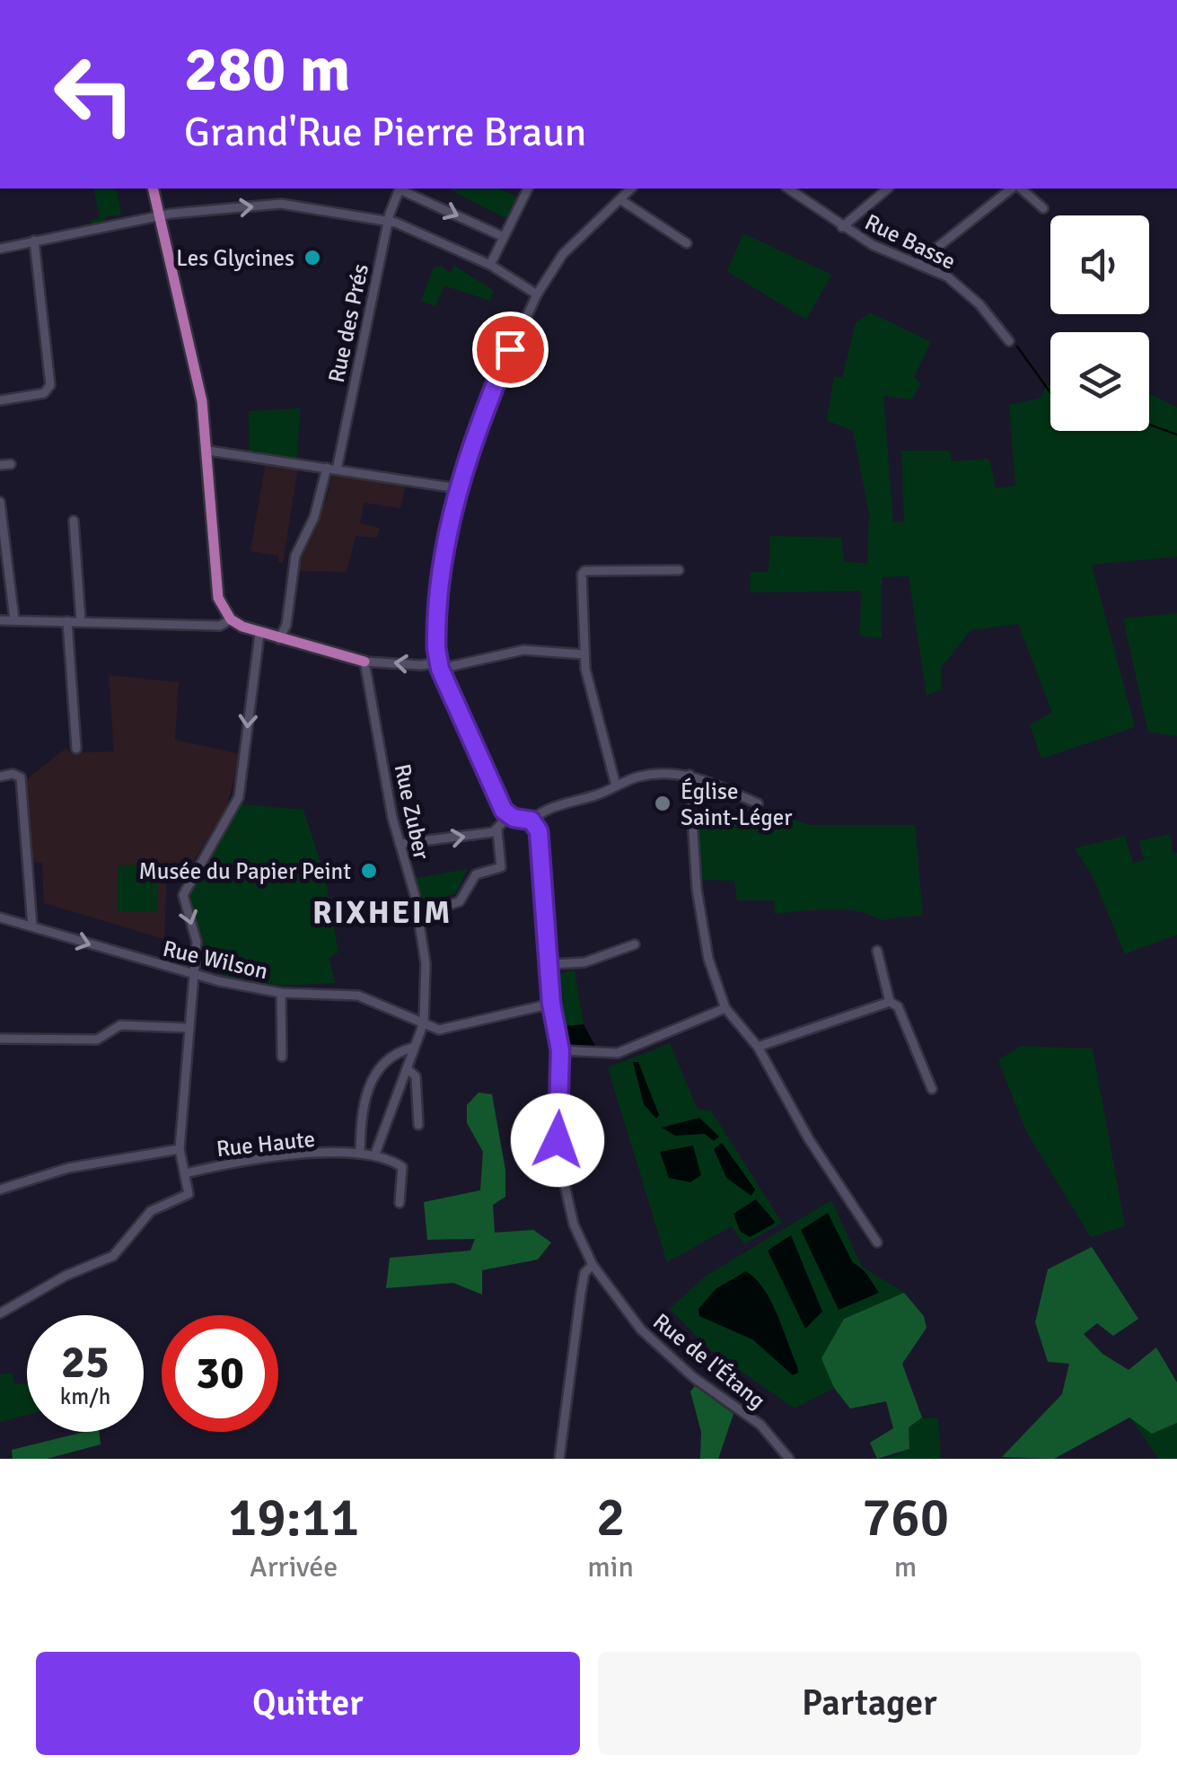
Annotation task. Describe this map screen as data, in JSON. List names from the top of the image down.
{
  "streets": {
    "street": [
      "Rue Basse",
      "Rue des Prés",
      "Rue Zuber",
      "Rue Wilson",
      "Rue Haute",
      "Rue de l'Étang"
    ]
  },
  "crossings": [
    ["Rue Zuber", "Rue Wilson"],
    ["Rue Wilson", "Rue de l'Étang"]
  ],
  "districts": ["RIXHEIM"],
  "places": ["Les Glycines", "Église Saint-Léger", "Musée du Papier Peint"],
  "page": {
    "turn": ["280 m", "Grand'Rue Pierre Braun"],
    "speed": "25 km/h",
    "limit": "30",
    "eta": [
      "19:11",
      "Arrivée",
      "2",
      "min",
      "760",
      "m"
    ],
    "buttons": ["Quitter", "Partager"]
  }
}
